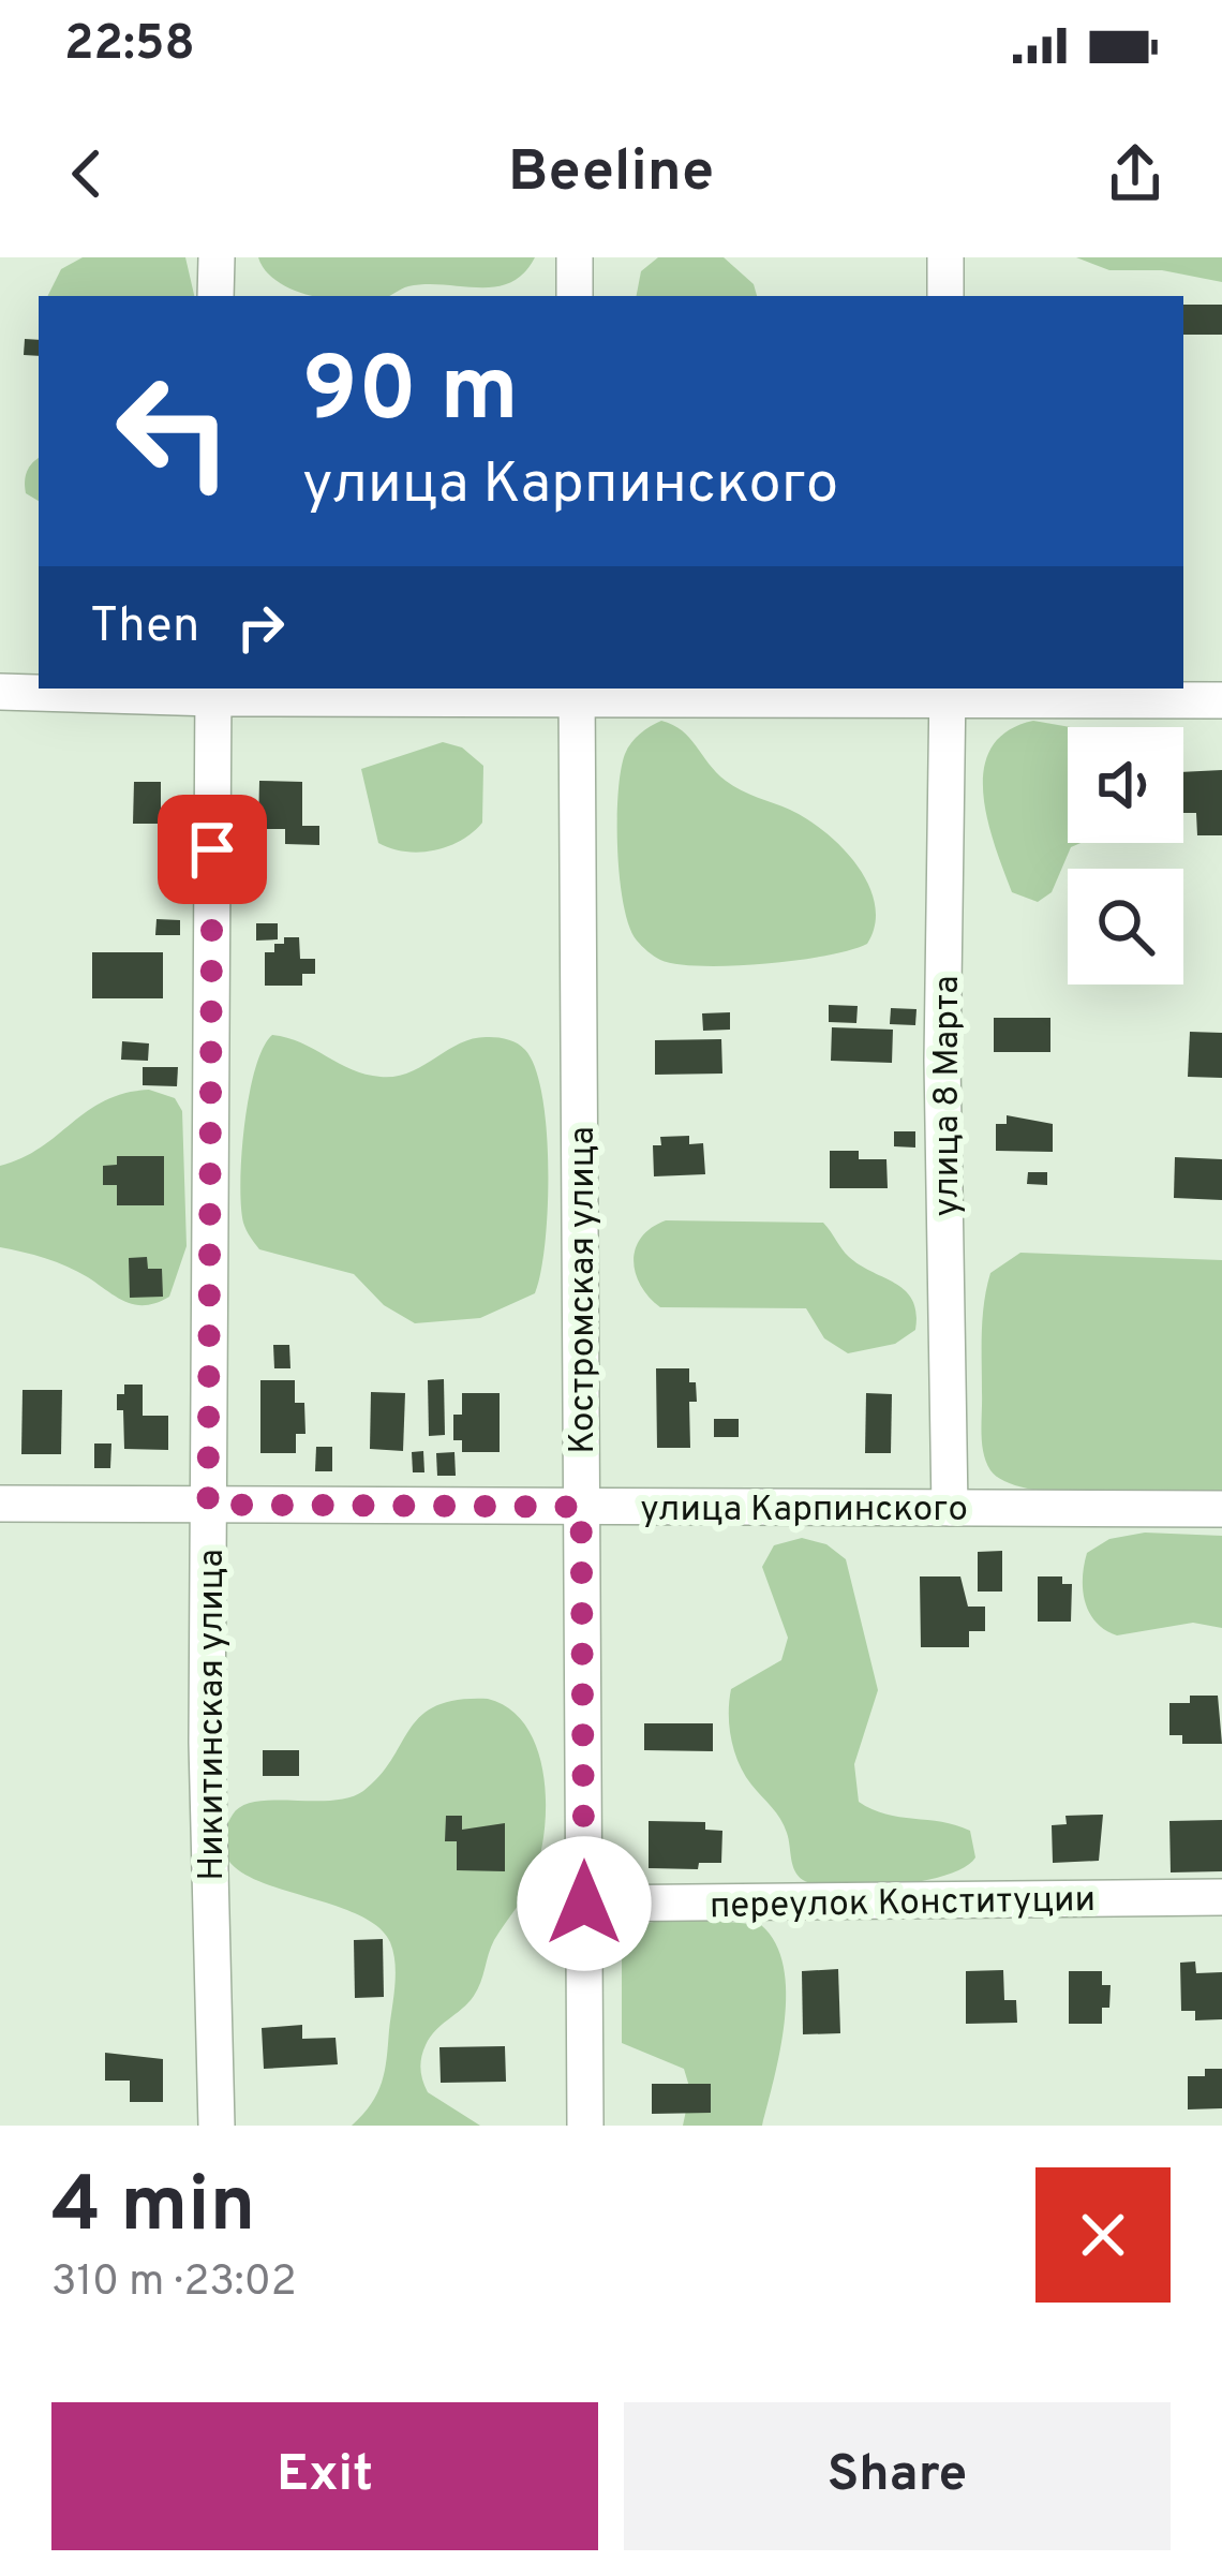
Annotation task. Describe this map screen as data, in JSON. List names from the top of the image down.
{
  "streets": {
    "street": [
      "улица 8 Марта",
      "Костромская улица",
      "улица Карпинского",
      "Никитинская улица",
      "переулок Конституции"
    ]
  },
  "crossings": [
    ["улица 8 Марта", "улица Карпинского"],
    ["Костромская улица", "улица Карпинского"],
    ["Костромская улица", "переулок Конституции"],
    ["улица Карпинского", "Никитинская улица"]
  ],
  "page": {
    "status": "22:58",
    "header": "Beeline",
    "turn": ["90 m", "улица Карпинского"],
    "then": "Then",
    "heading": ["4 min", "310 m · 23:02"],
    "buttons": ["Exit", "Share"]
  }
}
